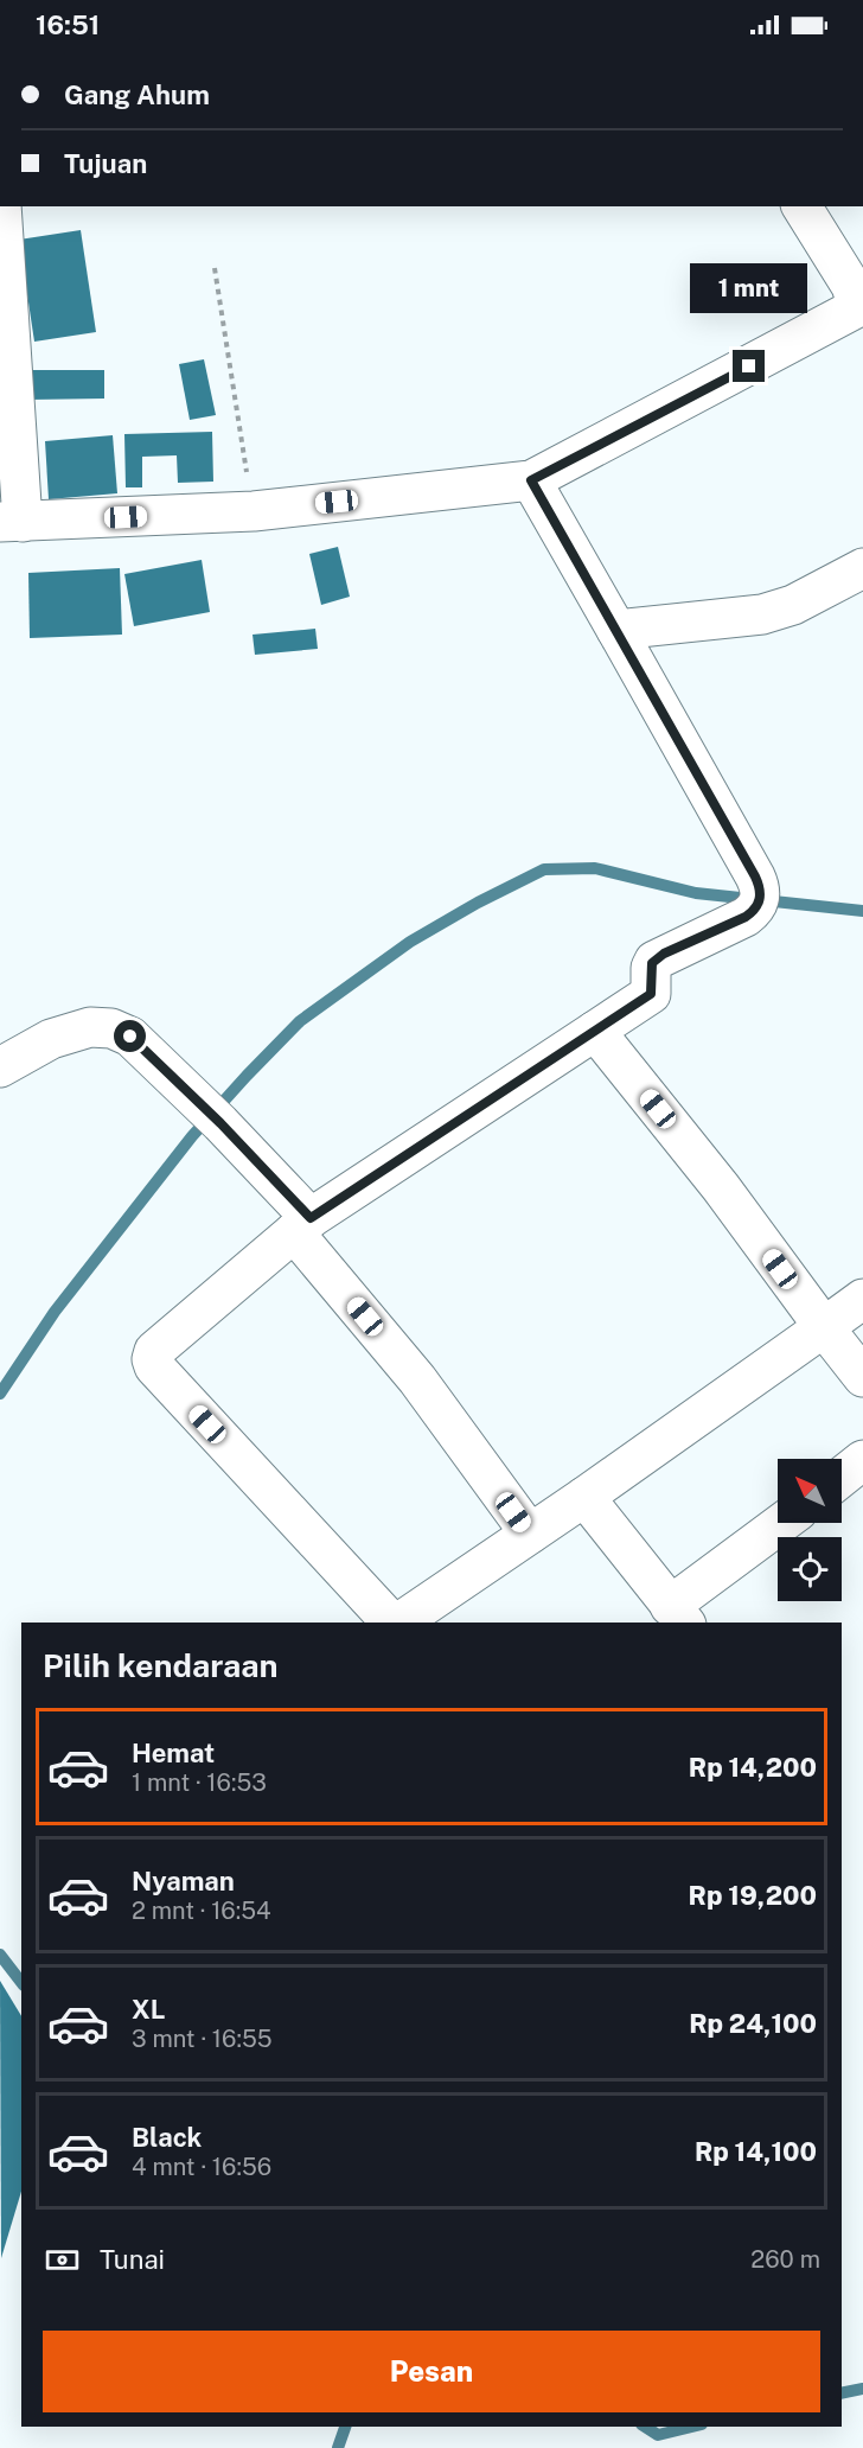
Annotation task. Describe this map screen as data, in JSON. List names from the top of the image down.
{
  "north": "top left",
  "page": {
    "status": "16:51",
    "banner": ["Gang Ahum", "Tujuan"],
    "bubble": "1 mnt",
    "heading": "Pilih kendaraan",
    "list": [
      {
        "name": "Hemat",
        "note": "1 mnt · 16:53",
        "value": "Rp 14,200"
      },
      {
        "name": "Nyaman",
        "note": "2 mnt · 16:54",
        "value": "Rp 19,200"
      },
      {
        "name": "XL",
        "note": "3 mnt · 16:55",
        "value": "Rp 24,100"
      },
      {
        "name": "Black",
        "note": "4 mnt · 16:56",
        "value": "Rp 14,100"
      }
    ],
    "pay": ["Tunai", "260 m"],
    "buttons": "Pesan"
  }
}
